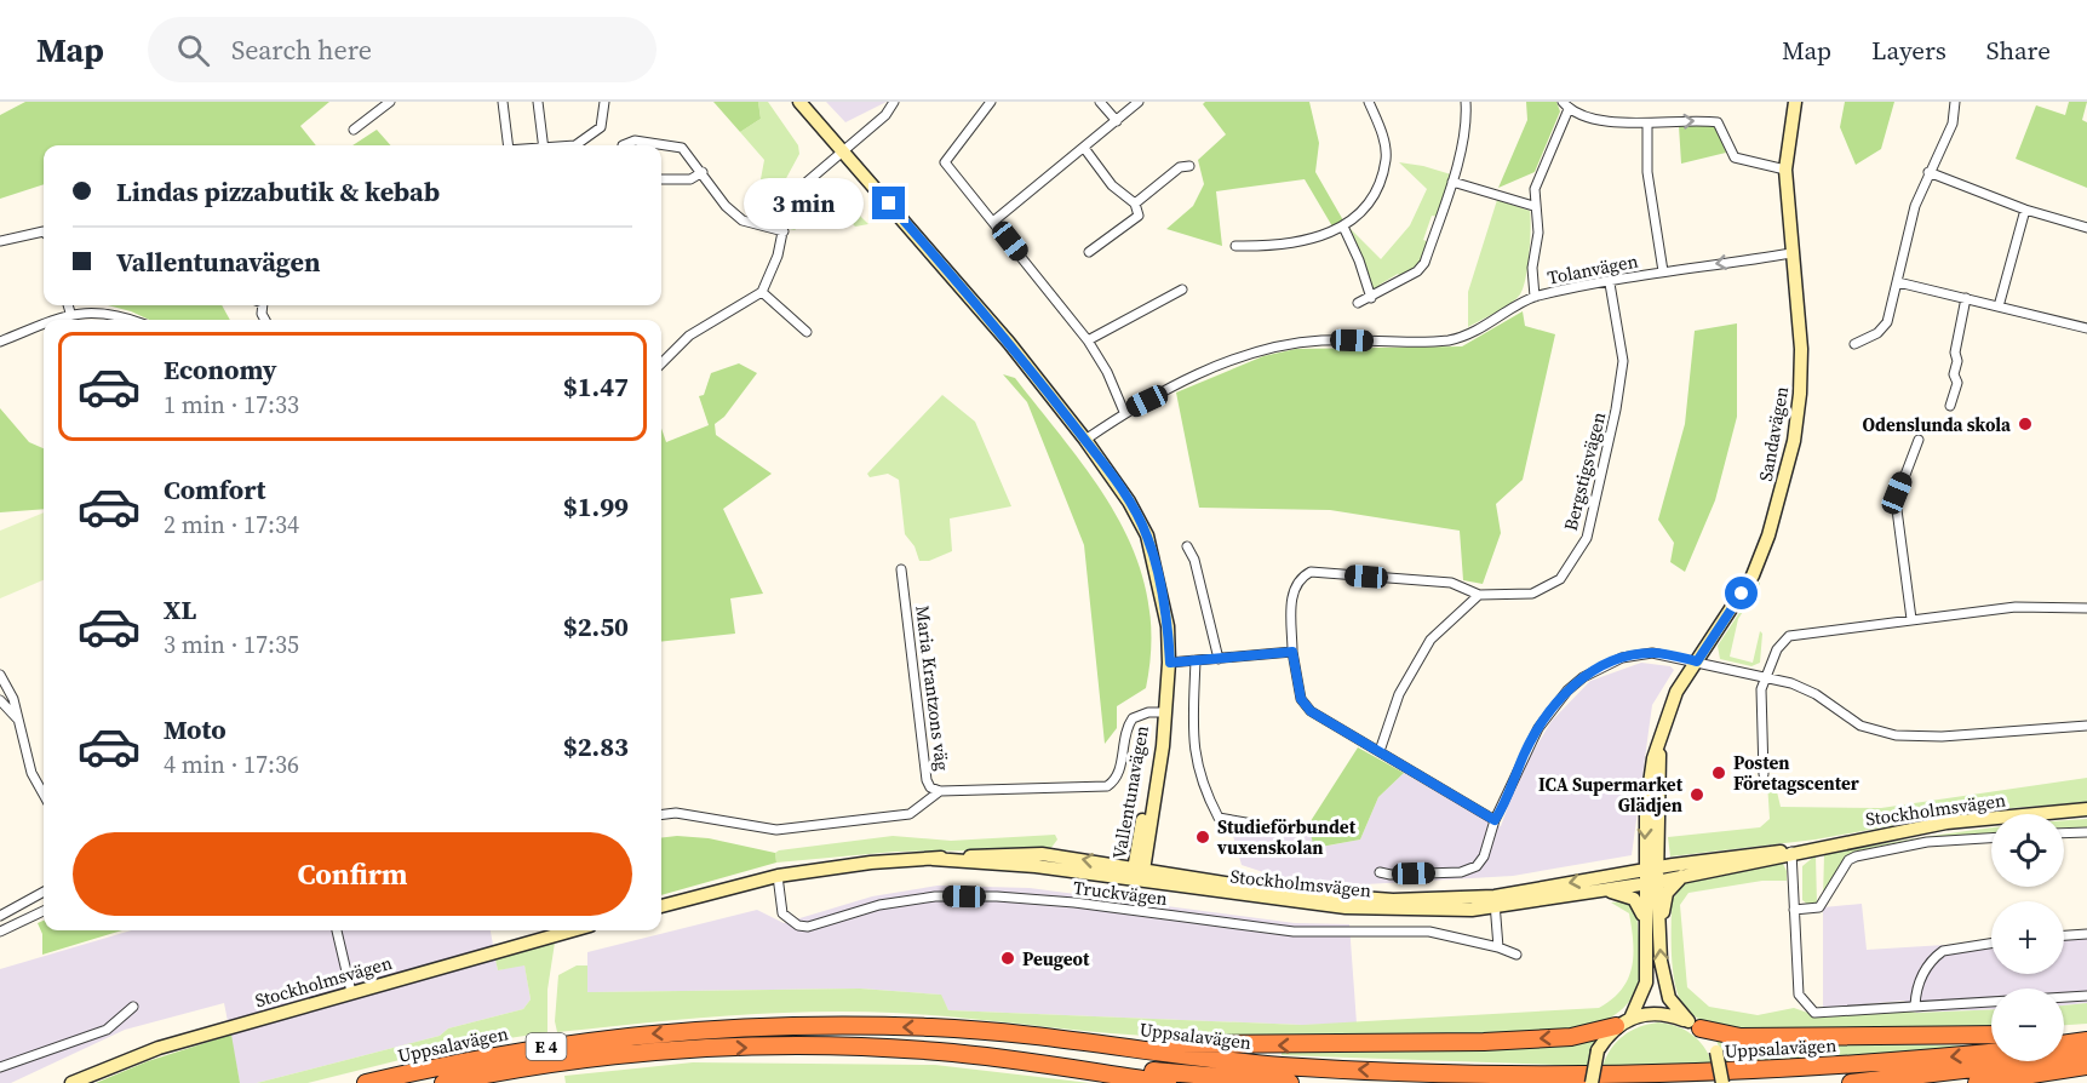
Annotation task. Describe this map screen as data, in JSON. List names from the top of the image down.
{
  "streets": {
    "highway": ["Uppsalavägen", "E 4"],
    "main road": ["Sandavägen", "Vallentunavägen", "Stockholmsvägen"],
    "street": [
      "Tolanvägen",
      "Bergstigsvägen",
      "Maria Krantzons väg",
      "Truckvägen"
    ]
  },
  "crossings": [
    ["Tolanvägen", "Sandavägen"],
    ["Tolanvägen", "Bergstigsvägen"],
    ["Tolanvägen", "Vallentunavägen"],
    ["Sandavägen", "Stockholmsvägen"],
    ["Maria Krantzons väg", "Vallentunavägen"],
    ["Vallentunavägen", "Stockholmsvägen"],
    ["Stockholmsvägen", "Truckvägen"]
  ],
  "places": [
    "Odenslunda skola",
    "Posten Företagscenter",
    "ICA Supermarket Glädjen",
    "Studieförbundet vuxenskolan",
    "Peugeot"
  ],
  "page": {
    "header": "Map",
    "search": "Search here",
    "nav": ["Map", "Layers", "Share"],
    "banner": ["Lindas pizzabutik & kebab", "Vallentunavägen"],
    "bubble": "3 min",
    "list": [
      {
        "name": "Economy",
        "note": "1 min · 17:33",
        "value": "$1.47"
      },
      {
        "name": "Comfort",
        "note": "2 min · 17:34",
        "value": "$1.99"
      },
      {
        "name": "XL",
        "note": "3 min · 17:35",
        "value": "$2.50"
      },
      {
        "name": "Moto",
        "note": "4 min · 17:36",
        "value": "$2.83"
      }
    ],
    "map_buttons": ["+", "−"],
    "buttons": "Confirm"
  }
}
